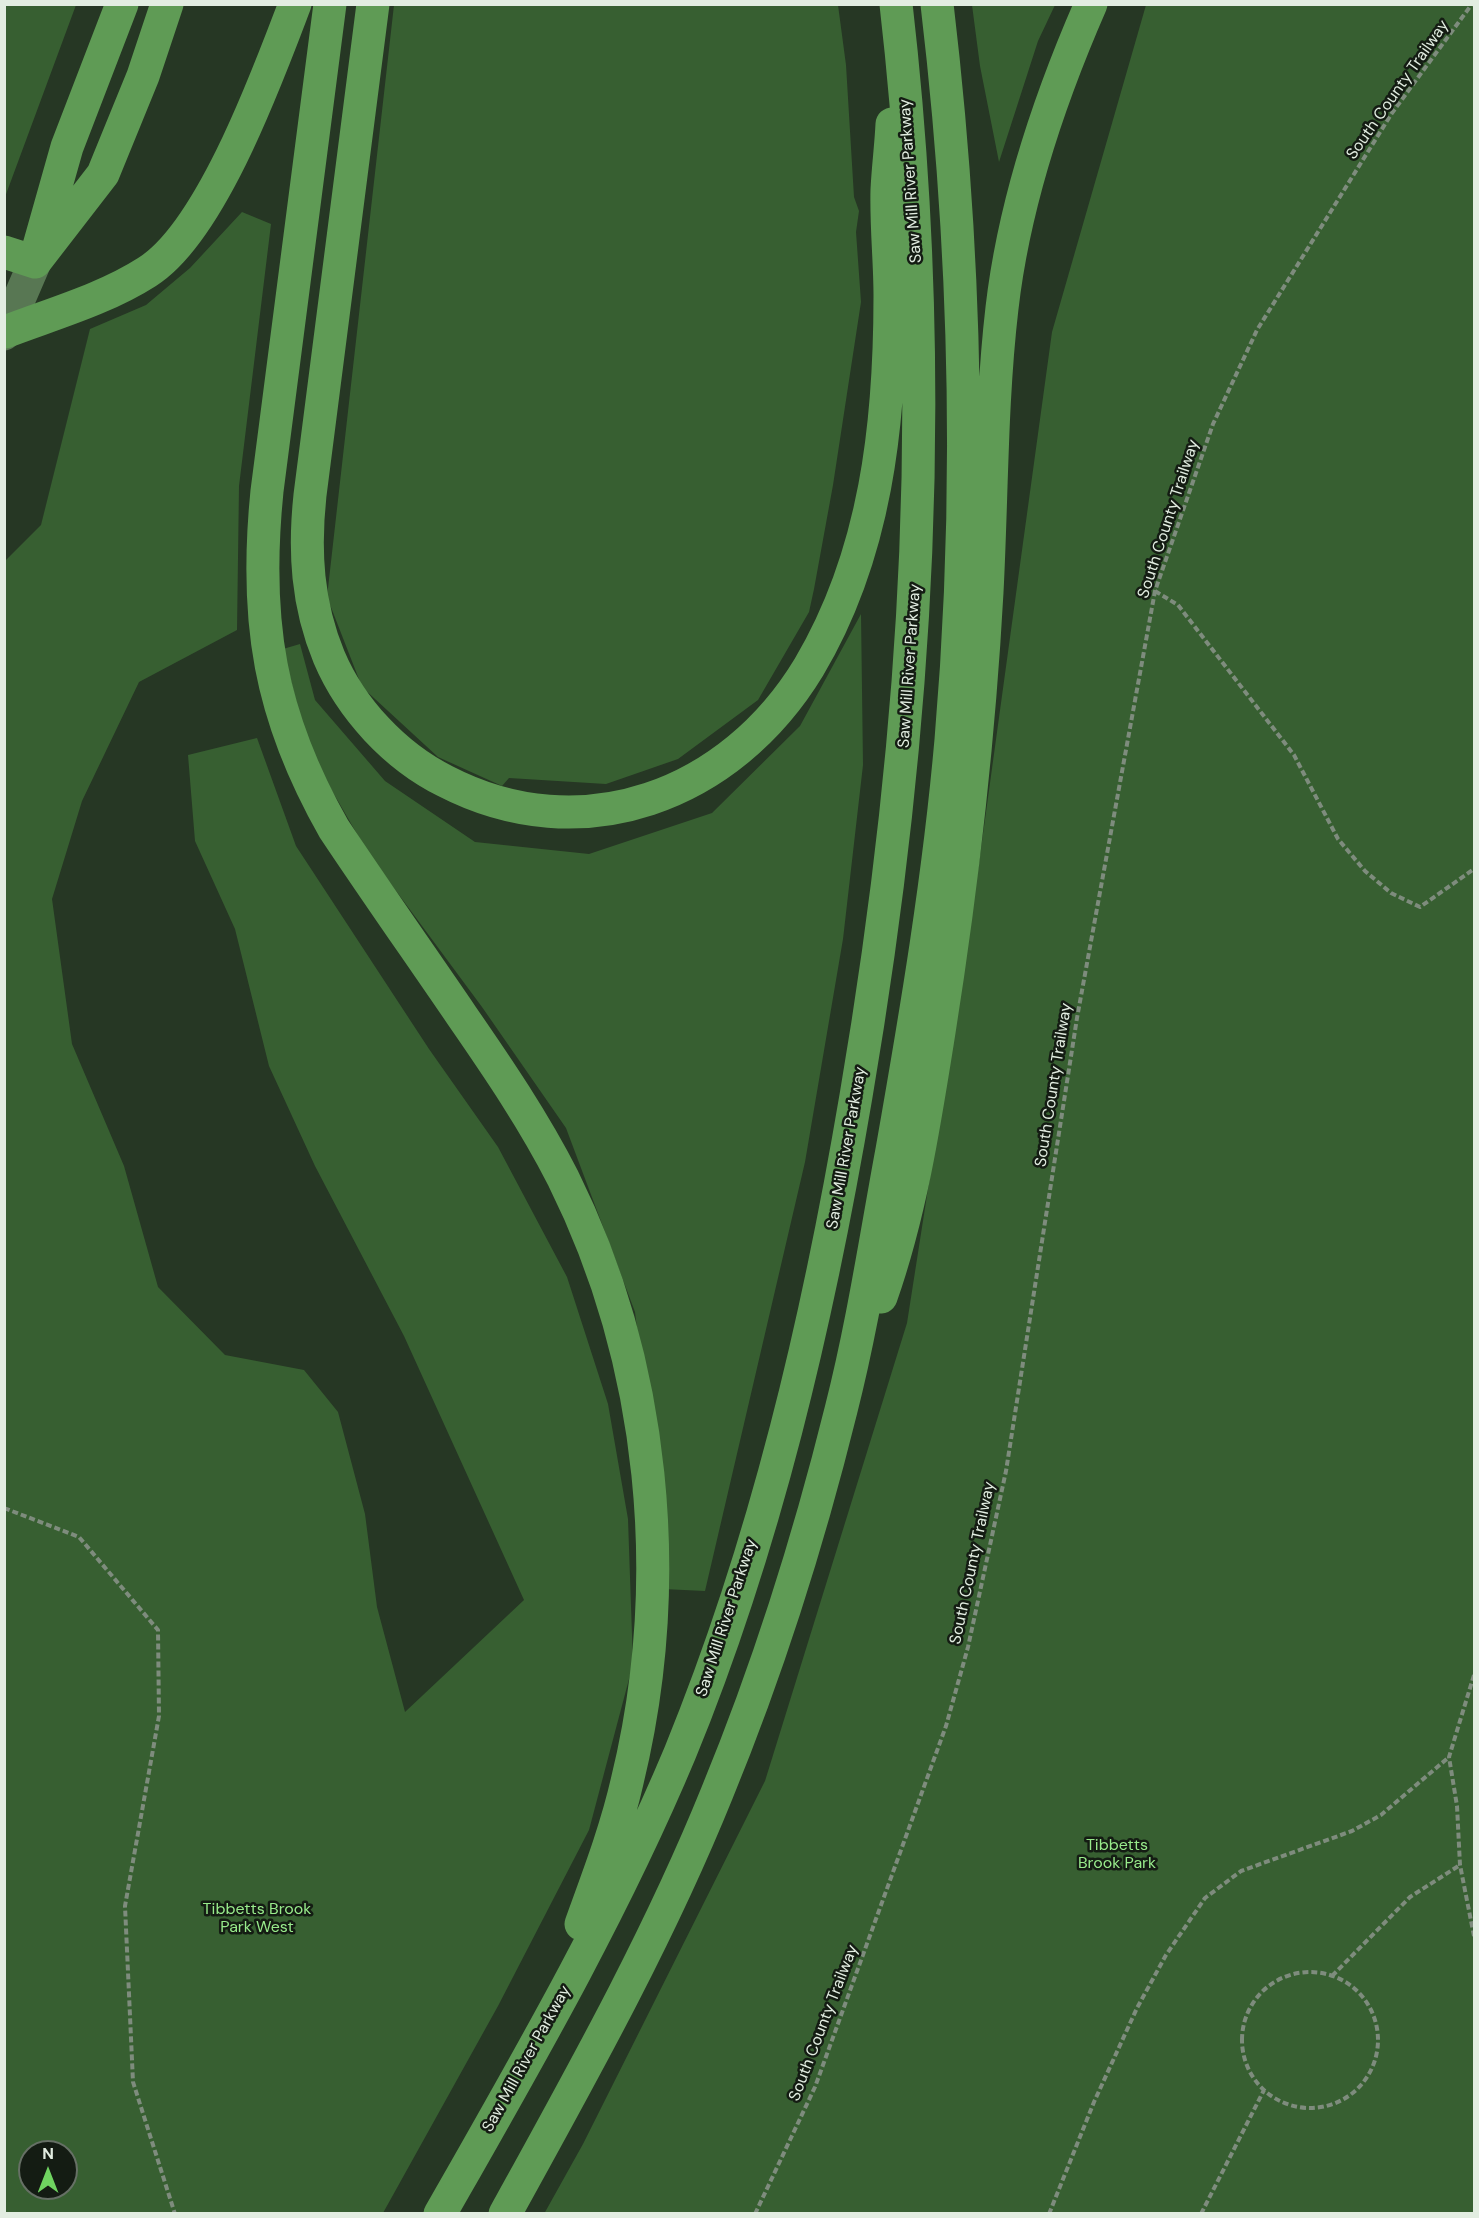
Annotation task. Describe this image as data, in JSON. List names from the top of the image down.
{
  "streets": {
    "highway": ["Saw Mill River Parkway"],
    "path": ["South County Trailway"]
  },
  "parks": ["Tibbetts Brook Park", "Tibbetts Brook Park West"],
  "north": "top"
}
